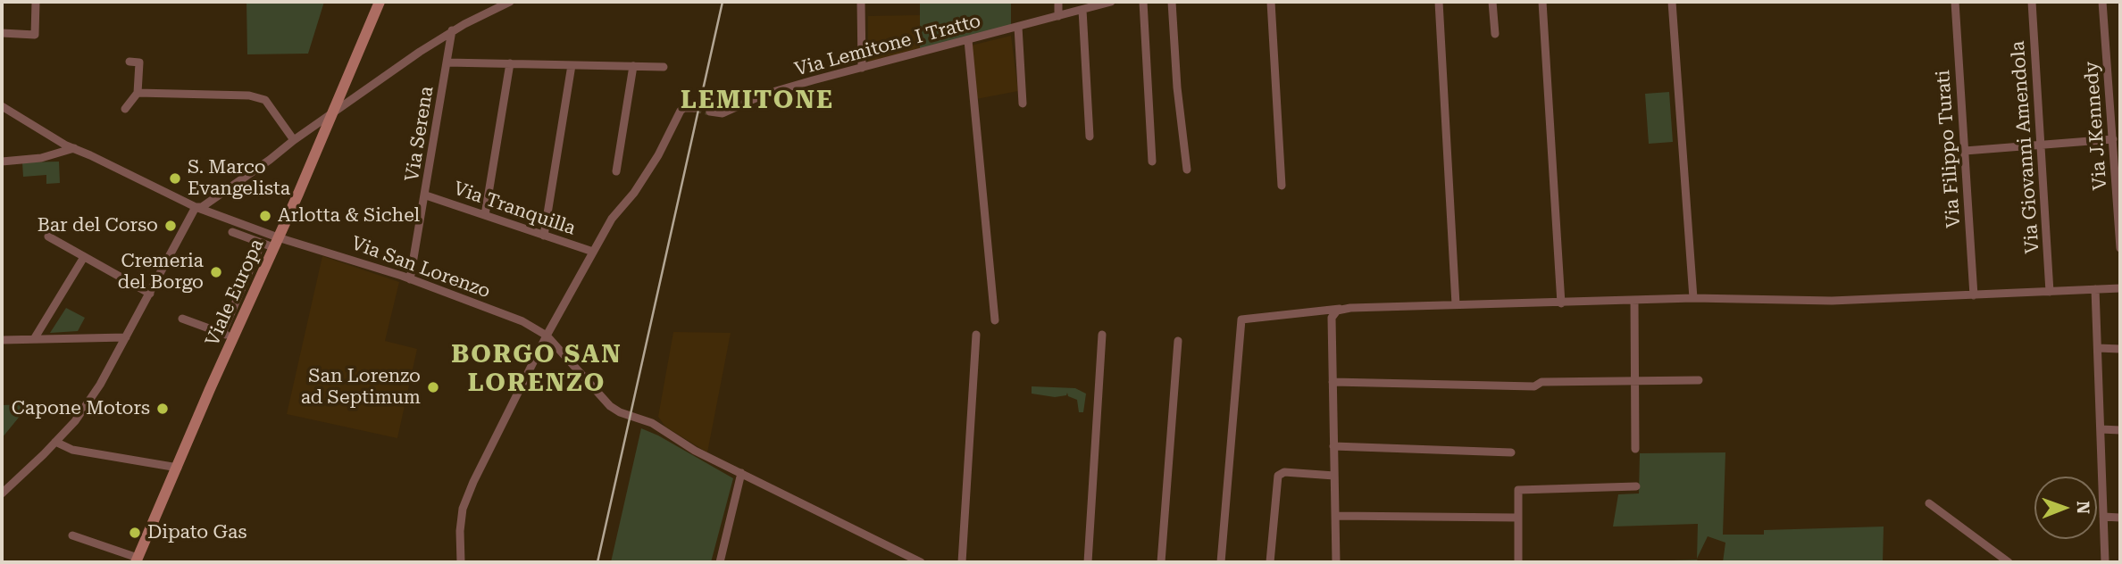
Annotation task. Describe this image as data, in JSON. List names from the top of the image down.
{
  "streets": {
    "main road": ["Viale Europa"],
    "street": [
      "Via Lemitone I Tratto",
      "Via J.Kennedy",
      "Via Serena",
      "Via Giovanni Amendola",
      "Via Filippo Turati",
      "Via Tranquilla",
      "Via San Lorenzo"
    ]
  },
  "crossings": [
    ["Via Serena", "Via Tranquilla"],
    ["Via Serena", "Via San Lorenzo"],
    ["Via San Lorenzo", "Viale Europa"]
  ],
  "districts": ["LEMITONE", "BORGO SAN LORENZO"],
  "places": [
    "S. Marco Evangelista",
    "Arlotta & Sichel",
    "Bar del Corso",
    "Cremeria del Borgo",
    "San Lorenzo ad Septimum",
    "Capone Motors",
    "Dipato Gas"
  ],
  "north": "right"
}
